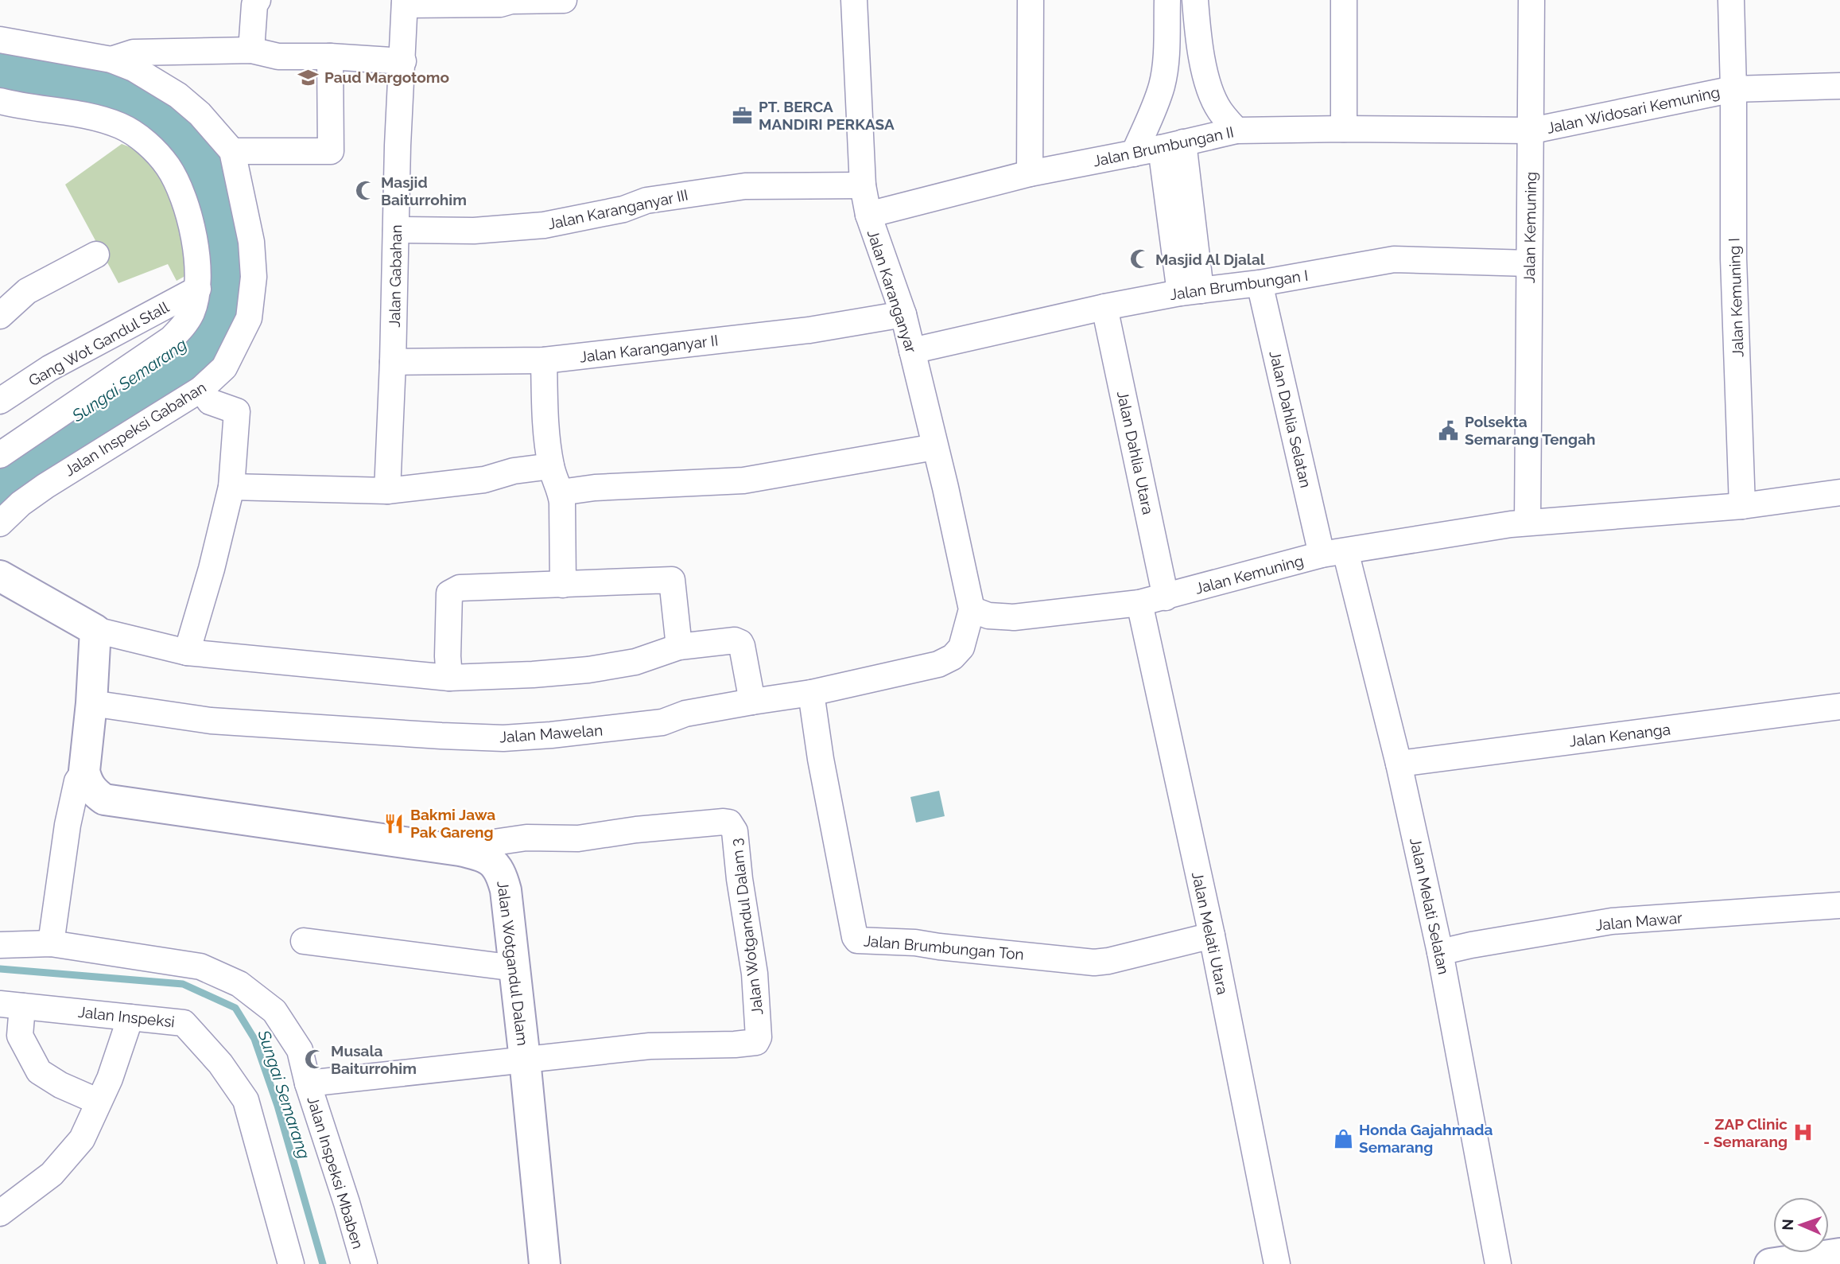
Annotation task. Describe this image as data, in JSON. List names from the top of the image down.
{
  "streets": {
    "street": [
      "Jalan Widosari Kemuning",
      "Jalan Brumbungan II",
      "Jalan Karanganyar III",
      "Jalan Kemuning",
      "Jalan Gabahan",
      "Jalan Brumbungan I",
      "Jalan Karanganyar",
      "Jalan Kemuning I",
      "Gang Wot Gandul Stall",
      "Jalan Karanganyar II",
      "Jalan Dahlia Selatan",
      "Jalan Inspeksi Gabahan",
      "Jalan Dahlia Utara",
      "Jalan Mawelan",
      "Jalan Kenanga",
      "Jalan Melati Selatan",
      "Jalan Mawar",
      "Jalan Wotgandul Dalam 3",
      "Jalan Melati Utara",
      "Jalan Brumbungan Ton",
      "Jalan Wotgandul Dalam",
      "Jalan Inspeksi",
      "Jalan Inspeksi Mbaben"
    ]
  },
  "crossings": [
    ["Jalan Widosari Kemuning", "Jalan Brumbungan II"],
    ["Jalan Widosari Kemuning", "Jalan Kemuning"],
    ["Jalan Widosari Kemuning", "Jalan Kemuning I"],
    ["Jalan Brumbungan II", "Jalan Kemuning"],
    ["Jalan Brumbungan II", "Jalan Karanganyar"],
    ["Jalan Karanganyar III", "Jalan Gabahan"],
    ["Jalan Karanganyar III", "Jalan Karanganyar"],
    ["Jalan Kemuning", "Jalan Brumbungan I"],
    ["Jalan Kemuning", "Jalan Karanganyar"],
    ["Jalan Kemuning", "Jalan Kemuning I"],
    ["Jalan Kemuning", "Jalan Dahlia Selatan"],
    ["Jalan Kemuning", "Jalan Dahlia Utara"],
    ["Jalan Kemuning", "Jalan Mawelan"],
    ["Jalan Kemuning", "Jalan Melati Selatan"],
    ["Jalan Kemuning", "Jalan Melati Utara"],
    ["Jalan Gabahan", "Jalan Karanganyar II"],
    ["Jalan Brumbungan I", "Jalan Karanganyar"],
    ["Jalan Brumbungan I", "Jalan Dahlia Selatan"],
    ["Jalan Brumbungan I", "Jalan Dahlia Utara"],
    ["Jalan Karanganyar", "Jalan Karanganyar II"],
    ["Jalan Karanganyar", "Jalan Mawelan"],
    ["Jalan Mawelan", "Jalan Brumbungan Ton"],
    ["Jalan Kenanga", "Jalan Melati Selatan"],
    ["Jalan Melati Selatan", "Jalan Mawar"],
    ["Jalan Wotgandul Dalam 3", "Jalan Wotgandul Dalam"],
    ["Jalan Melati Utara", "Jalan Brumbungan Ton"]
  ],
  "water": ["Sungai Semarang"],
  "places": {
    "school or university": ["Paud Margotomo"],
    "office": ["PT. BERCA MANDIRI PERKASA"],
    "mosque": ["Masjid Baiturrohim", "Masjid Al Djalal", "Musala Baiturrohim"],
    "public building": ["Polsekta Semarang Tengah"],
    "restaurant": ["Bakmi Jawa Pak Gareng"],
    "hospital": ["ZAP Clinic - Semarang"],
    "shop": ["Honda Gajahmada Semarang"]
  },
  "north": "left"
}
